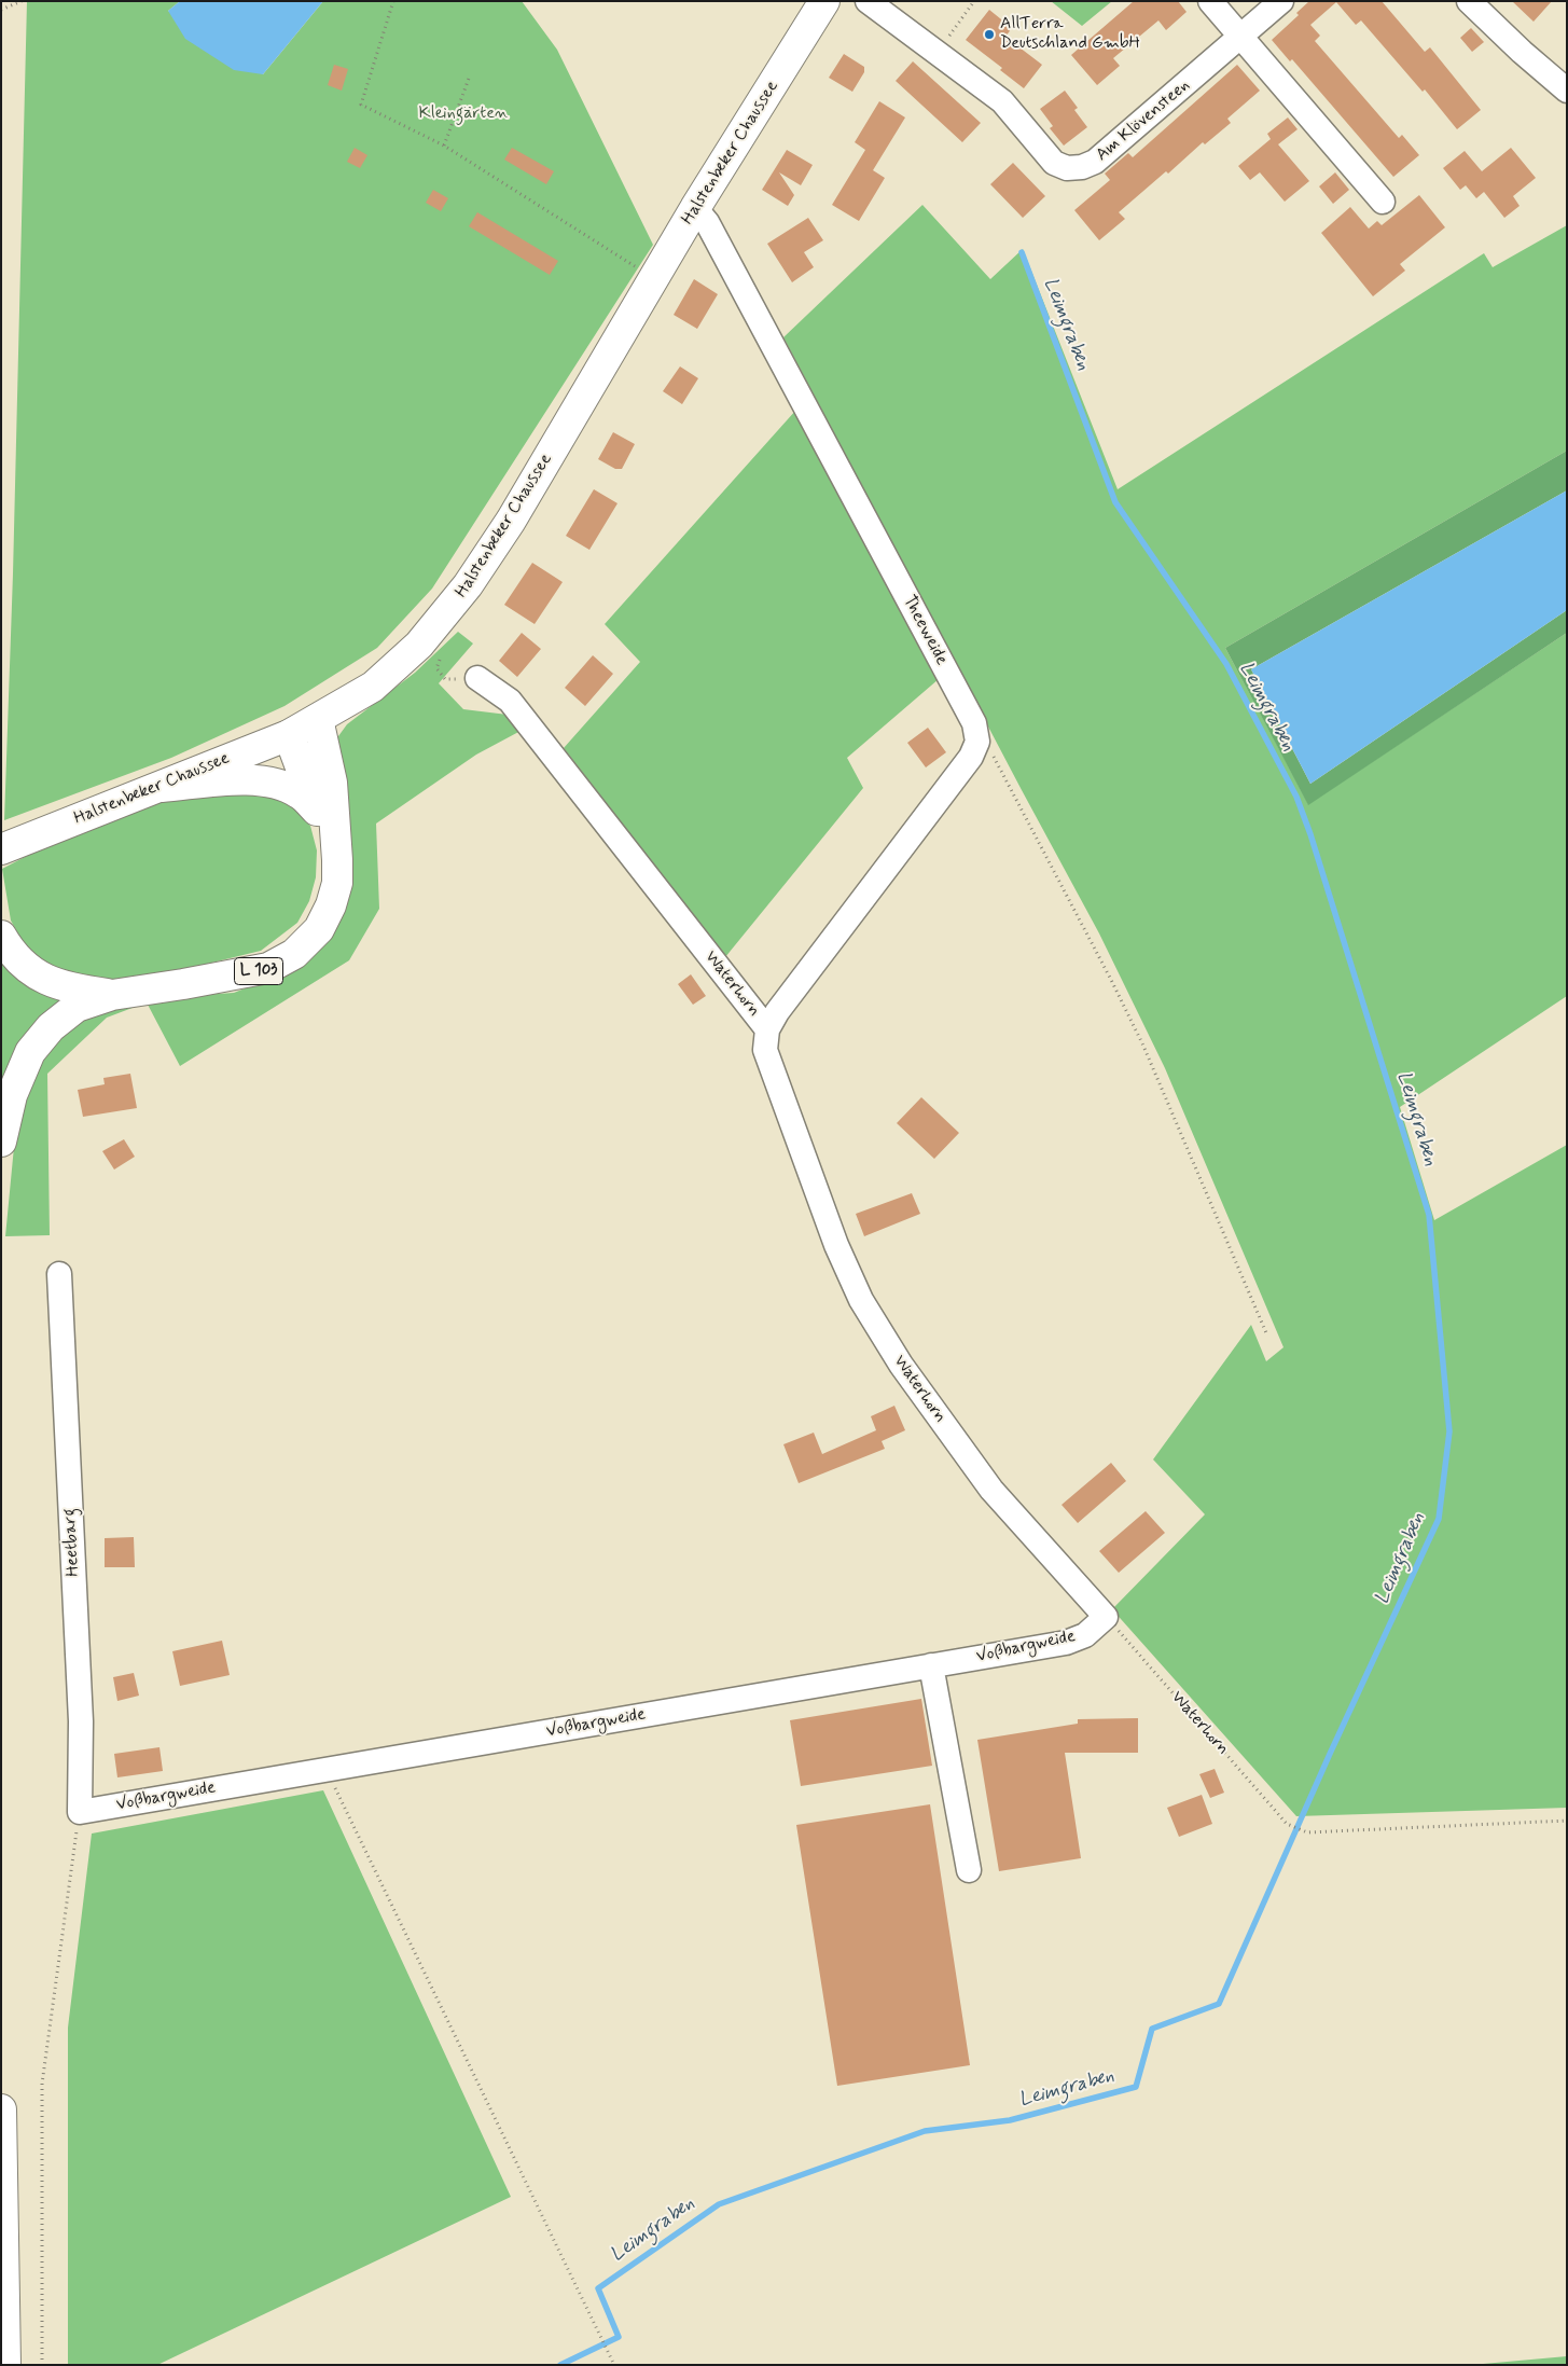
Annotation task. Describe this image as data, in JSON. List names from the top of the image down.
{
  "streets": {
    "main road": ["Halstenbeker Chaussee", "L 103"],
    "street": [
      "Am Klövensteen",
      "Theeweide",
      "Waterhorn",
      "Heetbarg",
      "Voßbargweide"
    ]
  },
  "crossings": [
    ["Halstenbeker Chaussee", "Theeweide"],
    ["Halstenbeker Chaussee", "L 103"],
    ["Waterhorn", "Voßbargweide"],
    ["Heetbarg", "Voßbargweide"]
  ],
  "water": ["Leimgraben"],
  "parks": ["Kleingärten"],
  "places": ["AllTerra Deutschland GmbH"]
}
